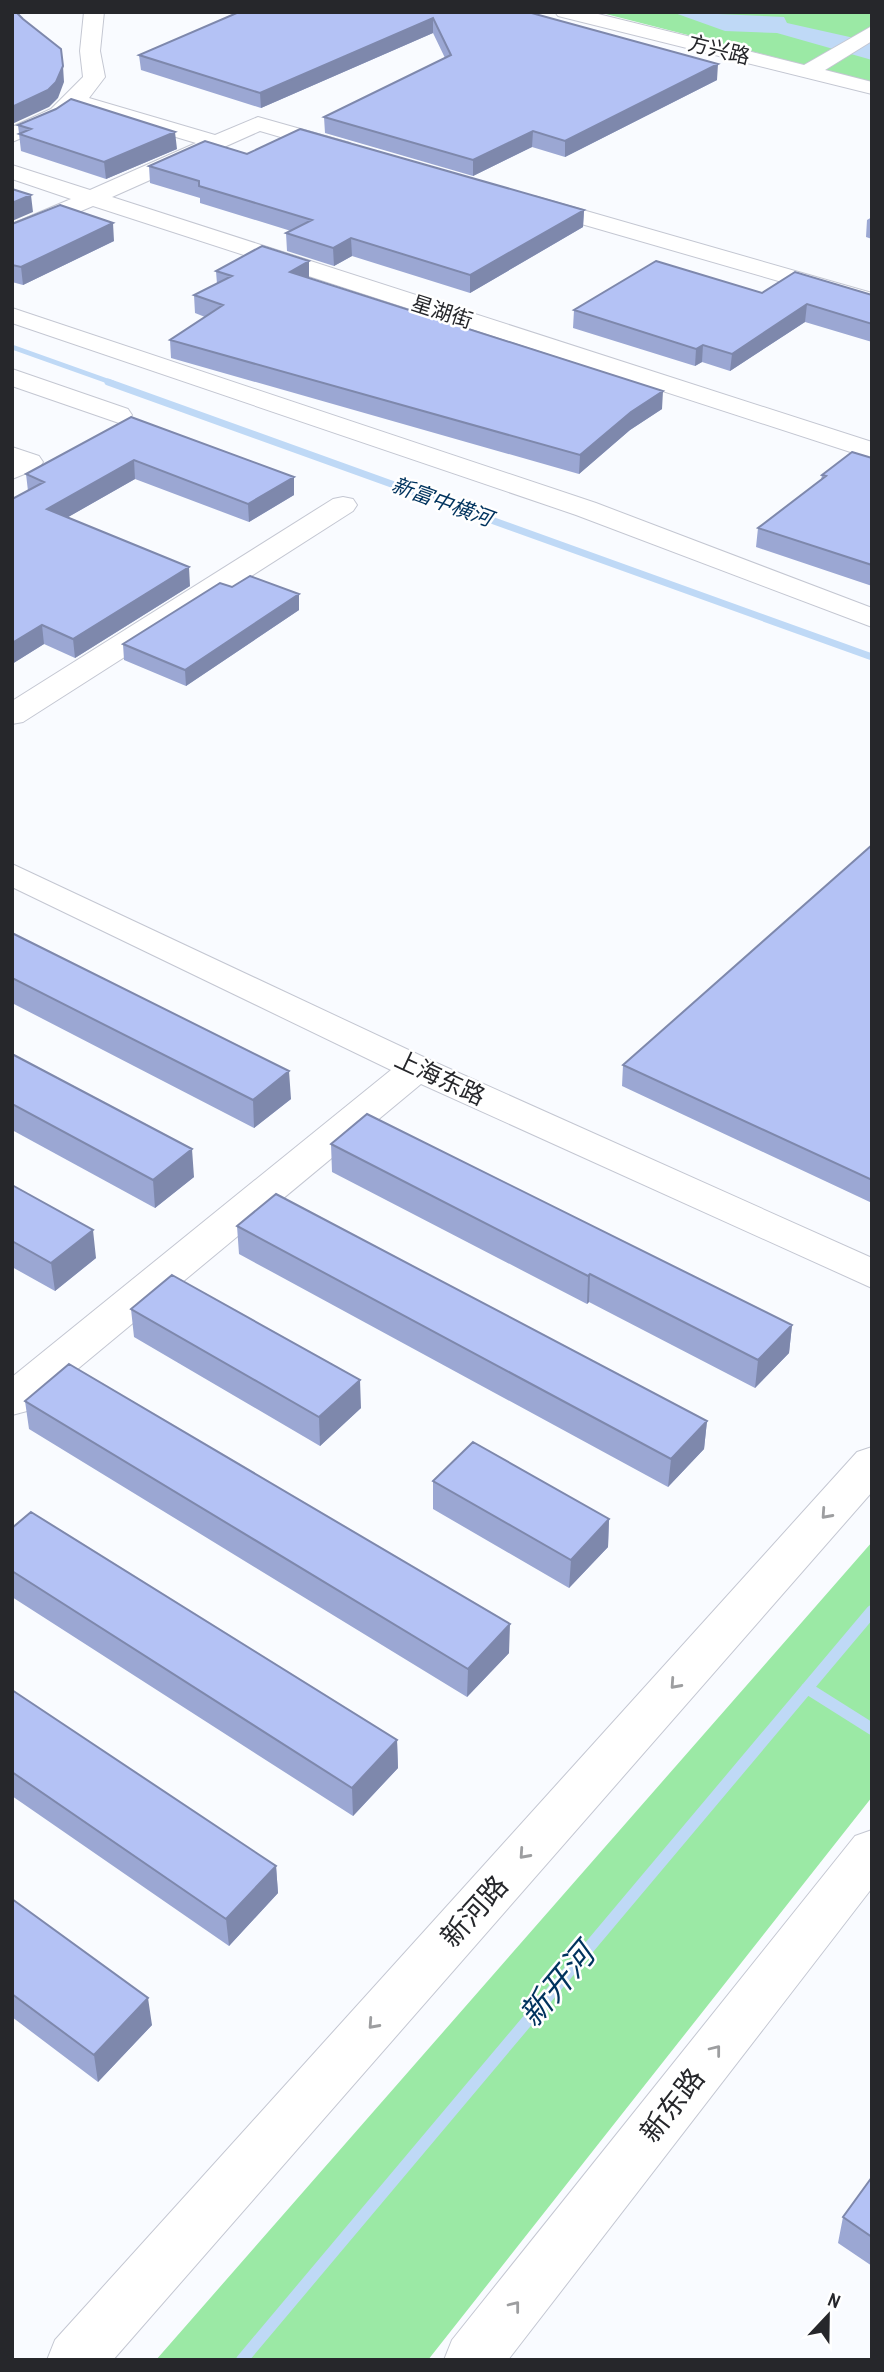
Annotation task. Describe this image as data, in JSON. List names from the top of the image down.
{
  "streets": {
    "street": [
      "方兴路",
      "星湖街",
      "上海东路",
      "新河路",
      "新东路"
    ]
  },
  "one_way": ["新河路", "新东路"],
  "water": ["新富中横河", "新开河"],
  "north": "top"
}
